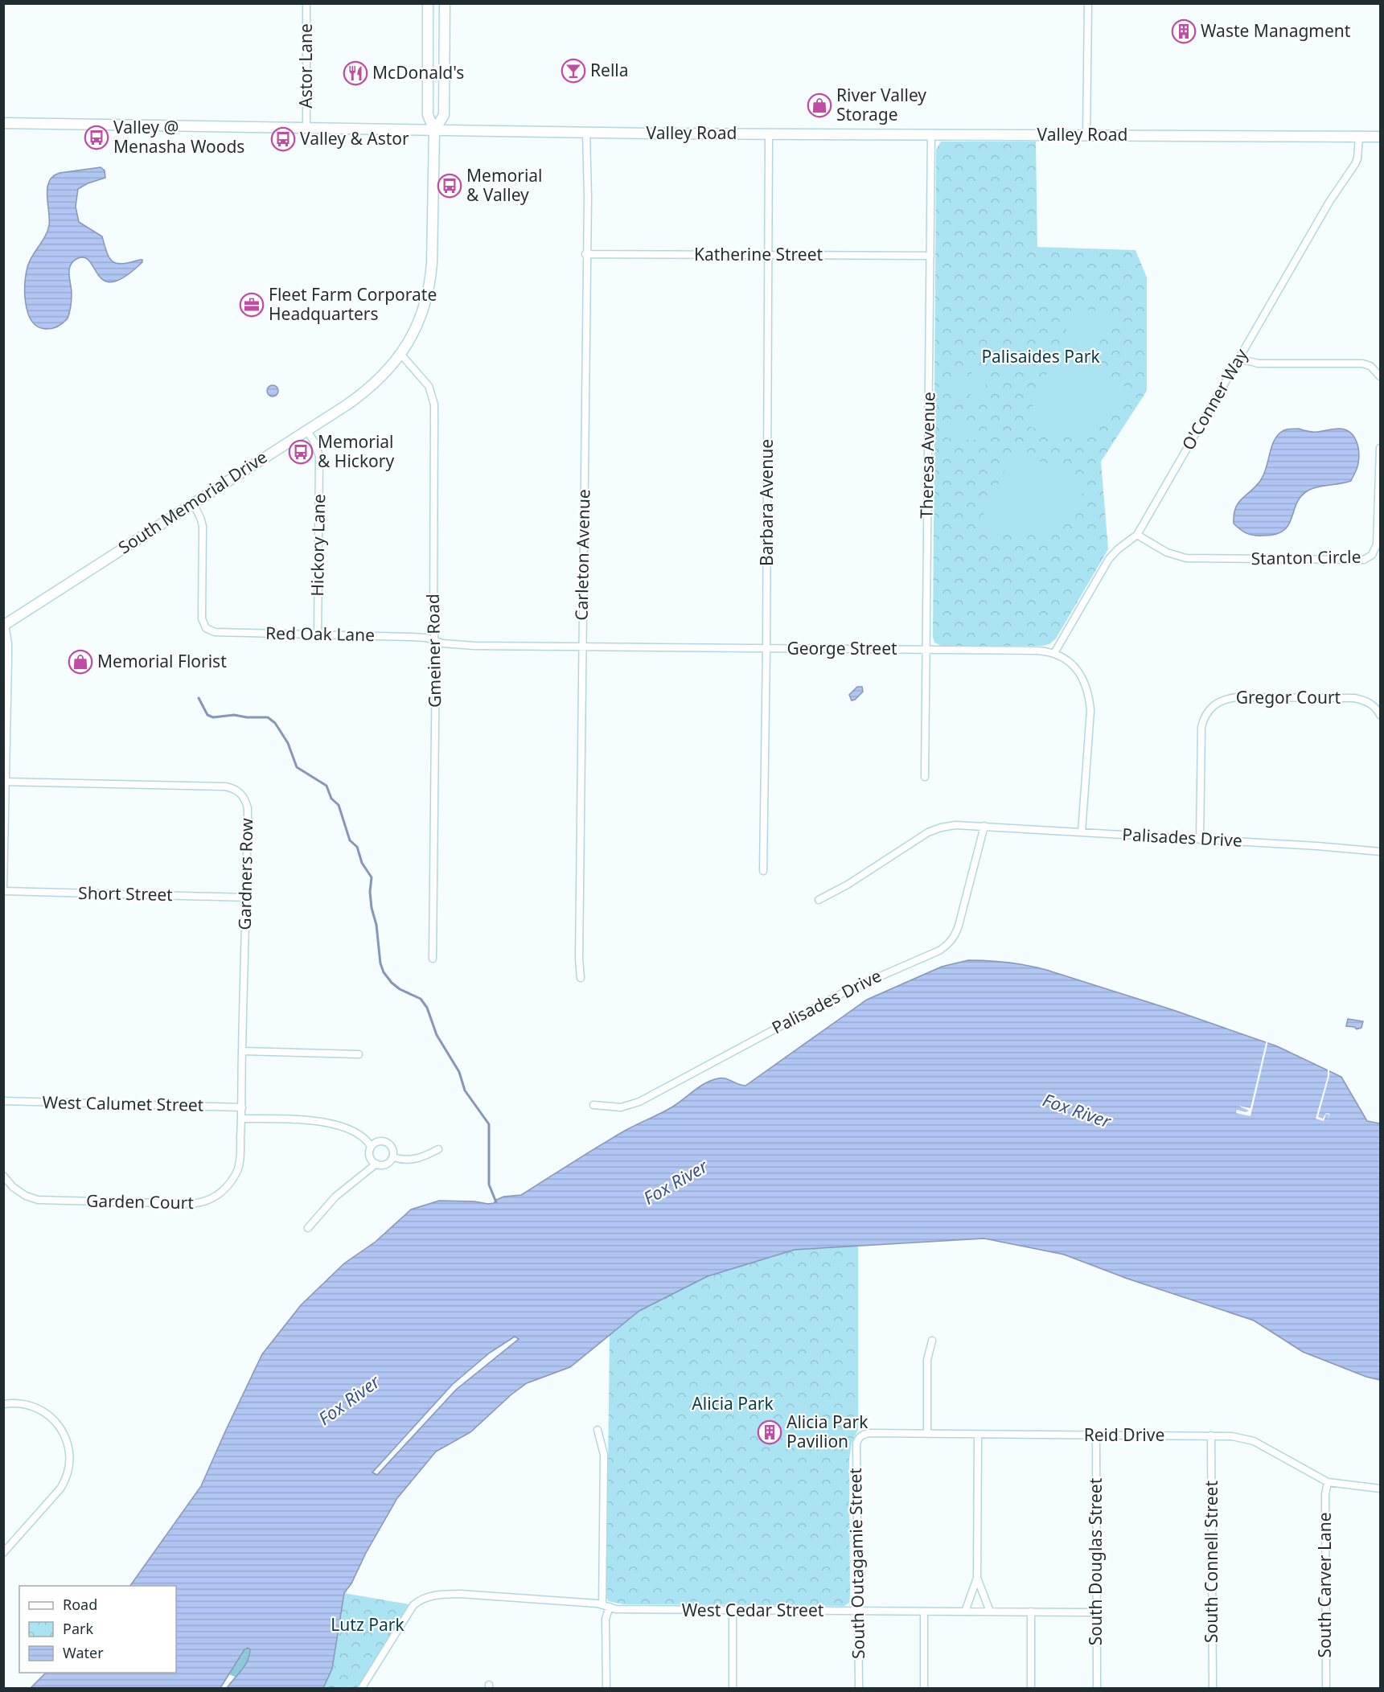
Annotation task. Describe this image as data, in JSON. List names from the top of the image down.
{
  "streets": {
    "main road": ["Valley Road", "South Memorial Drive"],
    "street": [
      "Astor Lane",
      "Katherine Street",
      "O'Conner Way",
      "Theresa Avenue",
      "Barbara Avenue",
      "Hickory Lane",
      "Carleton Avenue",
      "Stanton Circle",
      "Red Oak Lane",
      "George Street",
      "Gmeiner Road",
      "Gregor Court",
      "Palisades Drive",
      "Gardners Row",
      "Short Street",
      "West Calumet Street",
      "Garden Court",
      "Reid Drive",
      "South Douglas Street",
      "South Connell Street",
      "South Outagamie Street",
      "South Carver Lane",
      "West Cedar Street"
    ]
  },
  "crossings": [
    ["Astor Lane", "Valley Road"],
    ["Valley Road", "O'Conner Way"],
    ["Valley Road", "Theresa Avenue"],
    ["Valley Road", "South Memorial Drive"],
    ["Valley Road", "Barbara Avenue"],
    ["Valley Road", "Carleton Avenue"],
    ["Katherine Street", "Theresa Avenue"],
    ["Katherine Street", "Barbara Avenue"],
    ["Katherine Street", "Carleton Avenue"],
    ["O'Conner Way", "Stanton Circle"],
    ["O'Conner Way", "George Street"],
    ["Theresa Avenue", "George Street"],
    ["South Memorial Drive", "Hickory Lane"],
    ["South Memorial Drive", "Red Oak Lane"],
    ["South Memorial Drive", "Gmeiner Road"],
    ["Barbara Avenue", "George Street"],
    ["Hickory Lane", "Red Oak Lane"],
    ["Carleton Avenue", "George Street"],
    ["Red Oak Lane", "George Street"],
    ["Red Oak Lane", "Gmeiner Road"],
    ["George Street", "Gmeiner Road"],
    ["George Street", "Palisades Drive"],
    ["Gregor Court", "Palisades Drive"],
    ["Gardners Row", "Short Street"],
    ["Gardners Row", "West Calumet Street"],
    ["Gardners Row", "Garden Court"],
    ["West Calumet Street", "Garden Court"],
    ["Reid Drive", "South Douglas Street"],
    ["Reid Drive", "South Connell Street"],
    ["Reid Drive", "South Outagamie Street"],
    ["Reid Drive", "South Carver Lane"],
    ["South Douglas Street", "West Cedar Street"],
    ["South Outagamie Street", "West Cedar Street"]
  ],
  "water": ["Fox River"],
  "parks": ["Palisaides Park", "Alicia Park", "Lutz Park"],
  "places": {
    "building": ["Waste Managment", "Alicia Park Pavilion"],
    "bar": ["Rella"],
    "restaurant": ["McDonald's"],
    "shop": ["River Valley Storage", "Memorial Florist"],
    "bus stop": [
      "Valley @ Menasha Woods",
      "Valley & Astor",
      "Memorial & Valley",
      "Memorial & Hickory"
    ],
    "office": ["Fleet Farm Corporate Headquarters"]
  },
  "legend": ["Road", "Park", "Water"]
}
